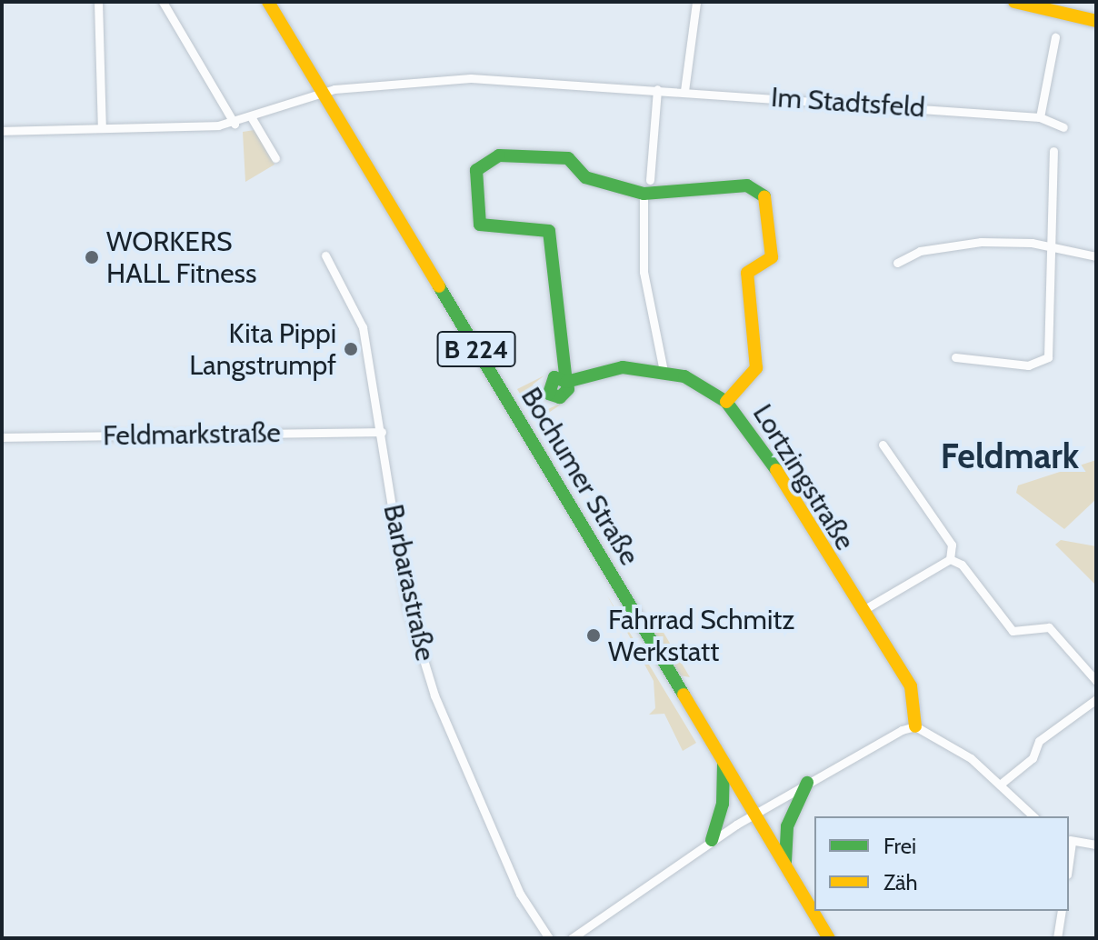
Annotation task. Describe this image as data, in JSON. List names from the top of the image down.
{
  "streets": {
    "street": [
      "Im Stadtsfeld",
      "B 224",
      "Feldmarkstraße",
      "Bochumer Straße",
      "Lortzingstraße",
      "Barbarastraße"
    ]
  },
  "crossings": [
    ["Im Stadtsfeld", "Bochumer Straße"],
    ["Feldmarkstraße", "Barbarastraße"]
  ],
  "districts": ["Feldmark"],
  "places": ["WORKERS HALL Fitness", "Kita Pippi Langstrumpf", "Fahrrad Schmitz Werkstatt"],
  "legend": ["Frei", "Zäh"]
}
